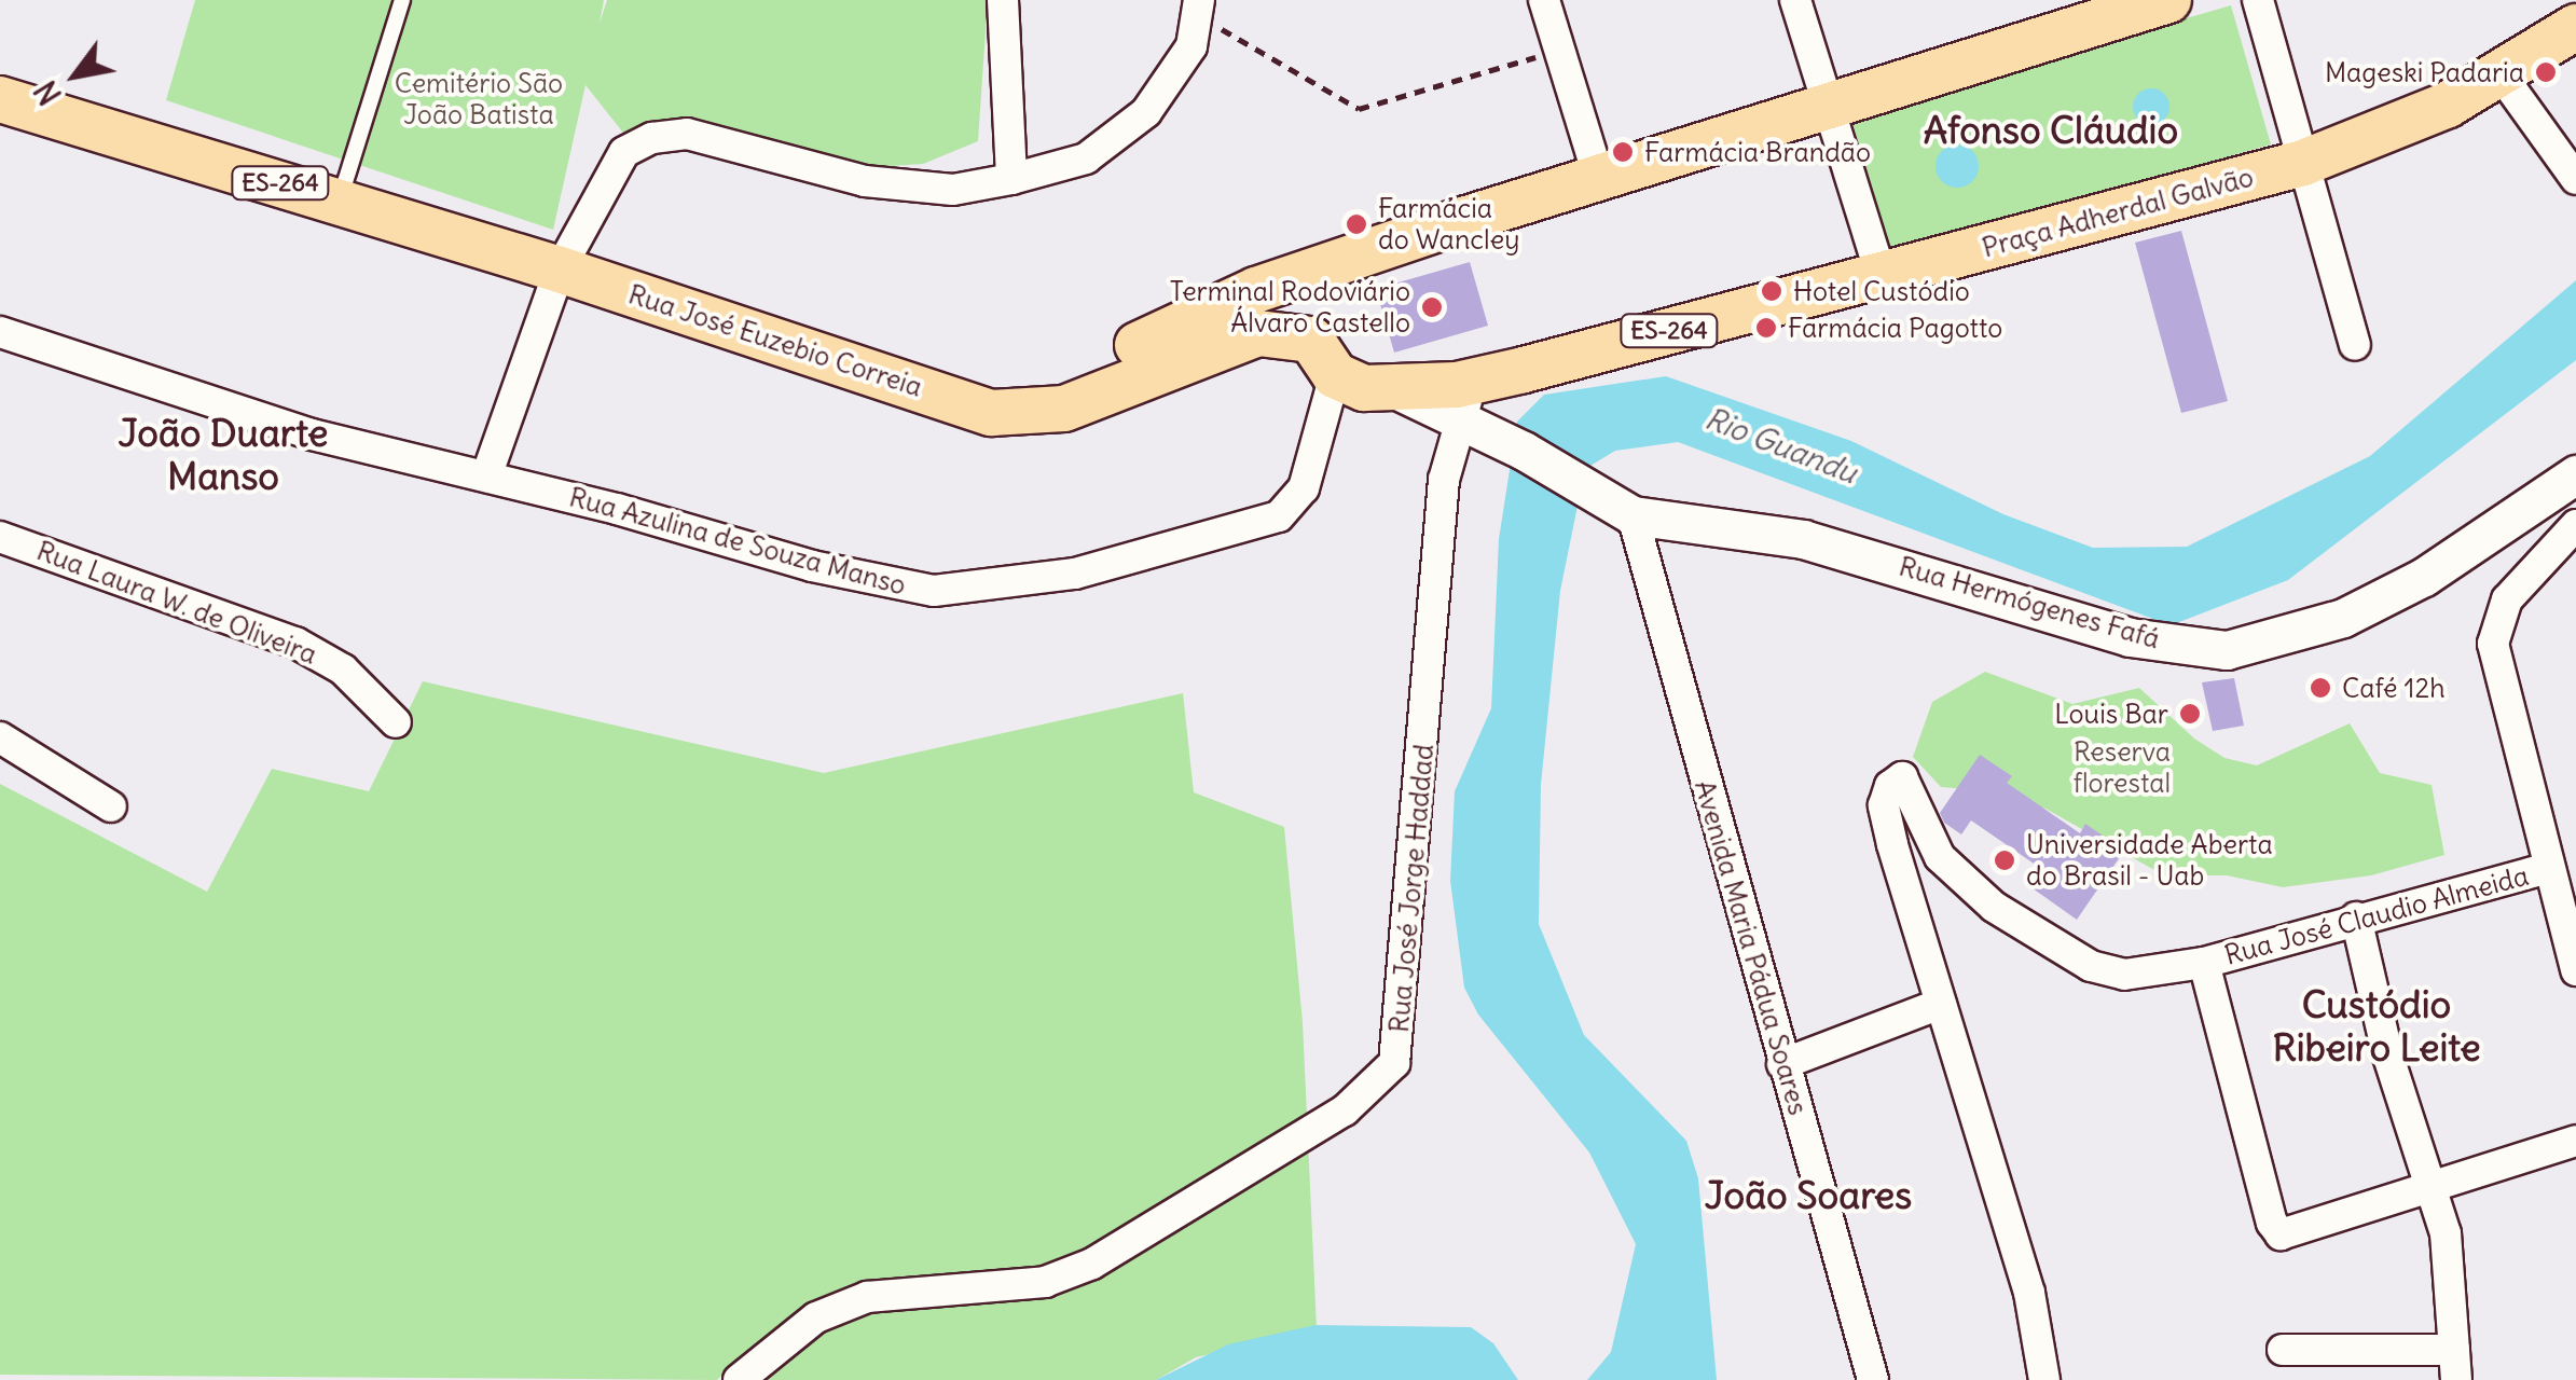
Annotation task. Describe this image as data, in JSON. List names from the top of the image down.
{
  "streets": {
    "main road": ["ES-264", "Praça Adherdal Galvão", "Rua José Euzebio Correia"],
    "street": [
      "Rua Azulina de Souza Manso",
      "Rua Laura W. de Oliveira",
      "Rua Hermógenes Fafá",
      "Rua José Jorge Haddad",
      "Rua José Claudio Almeida",
      "Avenida Maria Pádua Soares"
    ]
  },
  "crossings": [
    ["ES-264", "Praça Adherdal Galvão"],
    ["ES-264", "Rua José Euzebio Correia"],
    ["ES-264", "Rua Azulina de Souza Manso"],
    ["ES-264", "Rua Hermógenes Fafá"],
    ["ES-264", "Rua José Jorge Haddad"],
    ["Rua José Euzebio Correia", "Rua Azulina de Souza Manso"],
    ["Rua Hermógenes Fafá", "Rua José Jorge Haddad"],
    ["Rua Hermógenes Fafá", "Avenida Maria Pádua Soares"]
  ],
  "districts": [
    "Afonso Cláudio",
    "João Duarte Manso",
    "Custódio Ribeiro Leite",
    "João Soares"
  ],
  "water": ["Rio Guandu"],
  "parks": ["Cemitério São João Batista", "Reserva florestal"],
  "places": [
    "Mageski Padaria",
    "Farmácia Brandão",
    "Farmácia do Wancley",
    "Hotel Custódio",
    "Terminal Rodoviário Álvaro Castello",
    "Farmácia Pagotto",
    "Café 12h",
    "Louis Bar",
    "Universidade Aberta do Brasil - Uab"
  ],
  "north": "bottom left"
}
